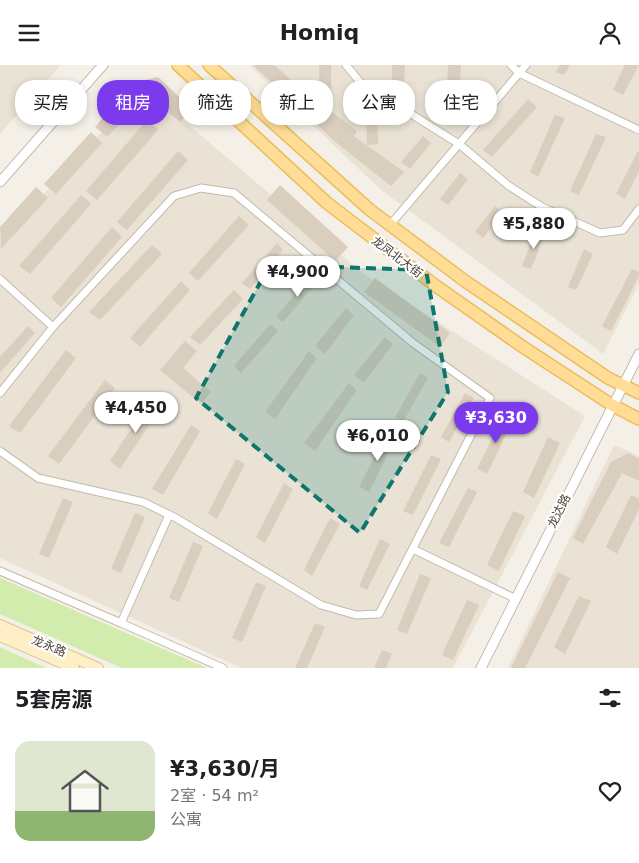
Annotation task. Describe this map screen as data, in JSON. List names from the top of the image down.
{
  "streets": {
    "main road": ["龙凤北大街", "龙永路"],
    "street": ["龙达路"]
  },
  "crossings": [
    ["龙凤北大街", "龙达路"]
  ],
  "page": {
    "header": "Homiq",
    "chip": [
      "买房",
      "租房",
      "筛选",
      "新上",
      "公寓",
      "住宅"
    ],
    "price": [
      "¥5,880",
      "¥4,900",
      "¥4,450",
      "¥3,630",
      "¥6,010"
    ],
    "heading": "5套房源",
    "list": [
      {
        "name": "¥3,630/月",
        "note": "2室 · 54 m² · 公寓"
      }
    ]
  }
}
